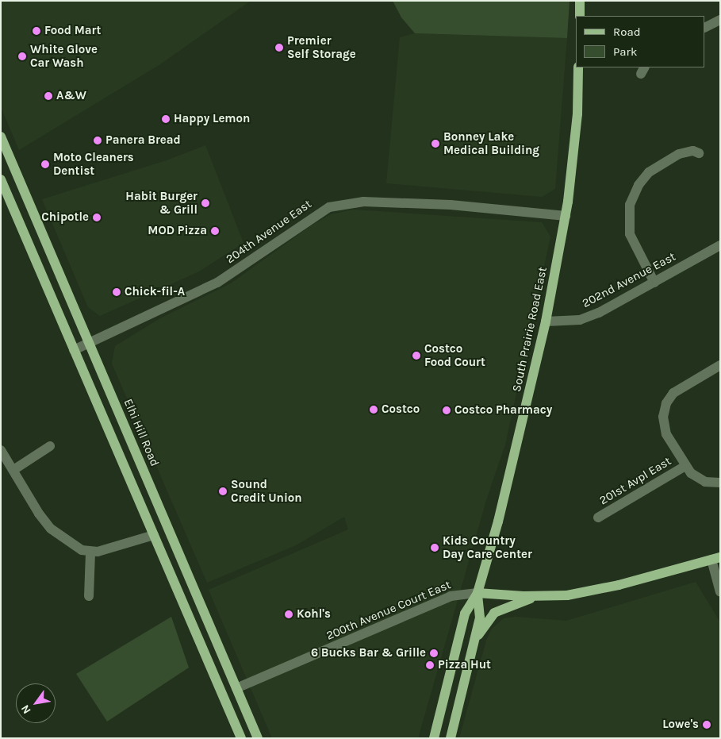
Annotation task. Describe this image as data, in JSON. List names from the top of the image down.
{
  "streets": {
    "main road": ["South Prairie Road East", "Elhi Hill Road", "200th Avenue Court East"],
    "street": ["204th Avenue East", "202nd Avenue East", "201st Avpl East"]
  },
  "crossings": [
    ["204th Avenue East", "South Prairie Road East"],
    ["204th Avenue East", "Elhi Hill Road"],
    ["202nd Avenue East", "South Prairie Road East"],
    ["South Prairie Road East", "200th Avenue Court East"],
    ["Elhi Hill Road", "200th Avenue Court East"]
  ],
  "places": [
    "Food Mart",
    "Premier Self Storage",
    "White Glove Car Wash",
    "A&W",
    "Happy Lemon",
    "Panera Bread",
    "Bonney Lake Medical Building",
    "Moto Cleaners Dentist",
    "Habit Burger & Grill",
    "Chipotle",
    "MOD Pizza",
    "Chick-fil-A",
    "Costco Food Court",
    "Costco",
    "Costco Pharmacy",
    "Sound Credit Union",
    "Kids Country Day Care Center",
    "Kohl's",
    "6 Bucks Bar & Grille",
    "Pizza Hut",
    "Lowe's"
  ],
  "legend": ["Road", "Park"],
  "north": "bottom left"
}
